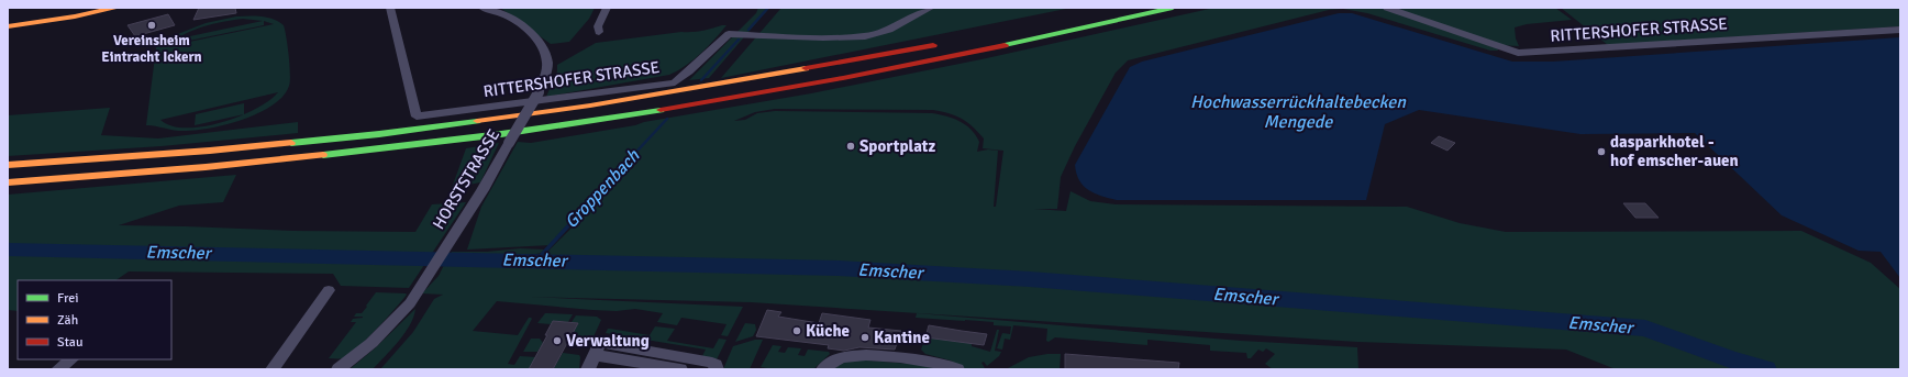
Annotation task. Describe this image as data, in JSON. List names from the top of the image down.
{
  "streets": {
    "street": ["RITTERSHOFER STRASSE", "HORSTSTRASSE"]
  },
  "water": ["Hochwasserrückhaltebecken Mengede", "Groppenbach", "Emscher"],
  "places": [
    "Vereinsheim Eintracht Ickern",
    "Sportplatz",
    "dasparkhotel - hof emscher-auen",
    "Küche",
    "Kantine",
    "Verwaltung"
  ],
  "legend": ["Frei", "Zäh", "Stau"]
}
